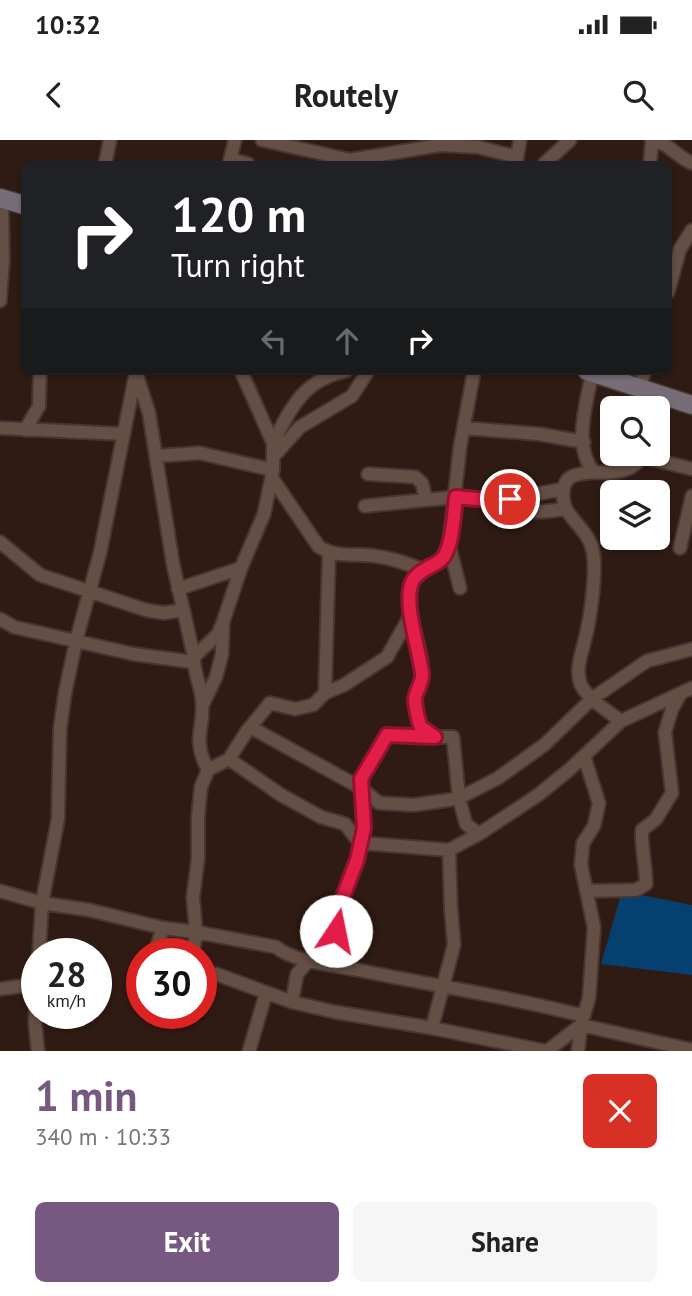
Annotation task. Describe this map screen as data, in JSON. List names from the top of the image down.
{
  "page": {
    "status": "10:32",
    "header": "Routely",
    "turn": ["120 m", "Turn right"],
    "speed": "28 km/h",
    "limit": "30",
    "heading": ["1 min", "340 m · 10:33"],
    "buttons": ["Exit", "Share"]
  }
}
